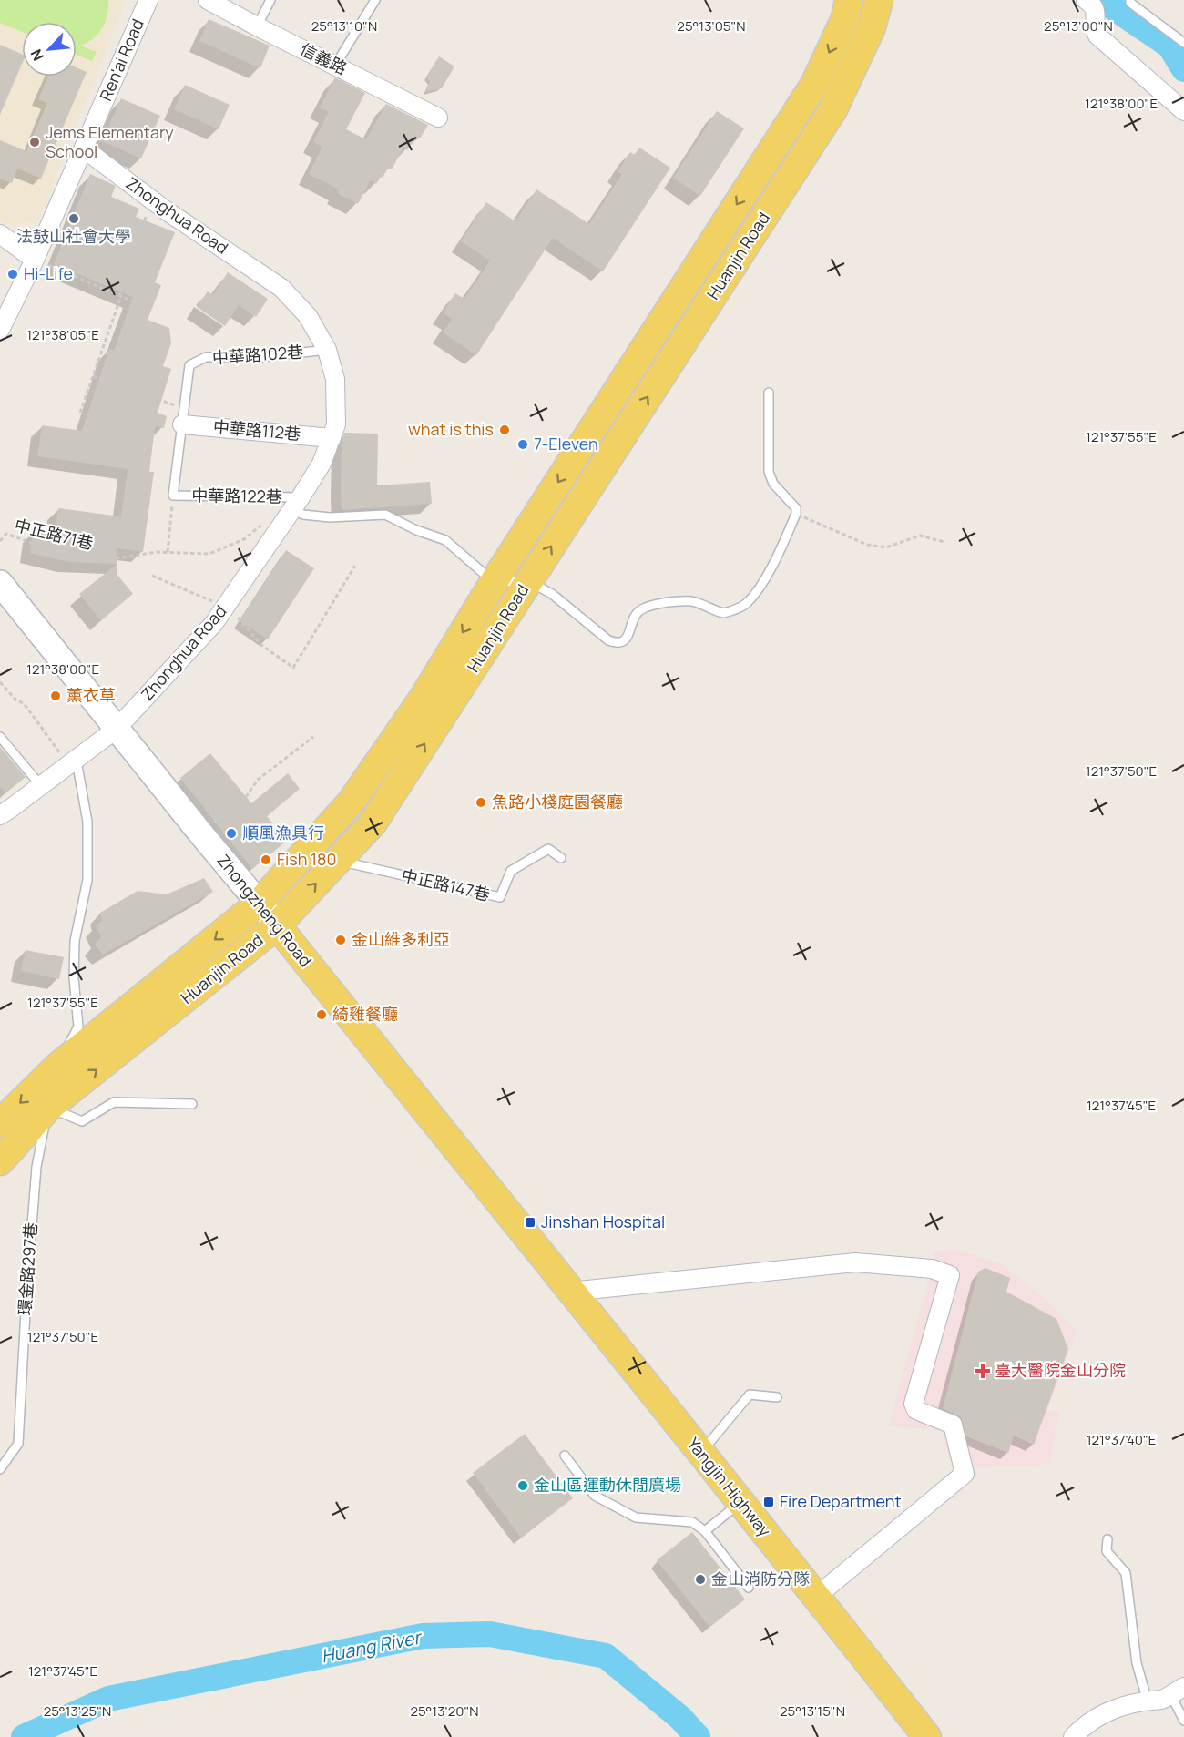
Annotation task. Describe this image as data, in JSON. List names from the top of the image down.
{
  "streets": {
    "main road": ["Huanjin Road", "Zhongzheng Road", "Yangjin Highway"],
    "street": [
      "信義路",
      "Ren'ai Road",
      "Zhonghua Road",
      "中華路112巷"
    ],
    "lane": [
      "中華路102巷",
      "中華路122巷",
      "中正路147巷",
      "環金路297巷"
    ],
    "path": ["中正路71巷"]
  },
  "crossings": [
    ["Ren'ai Road", "Zhonghua Road"],
    ["Zhonghua Road", "中華路102巷"],
    ["Zhonghua Road", "中華路112巷"],
    ["Zhonghua Road", "中華路122巷"],
    ["Zhonghua Road", "Zhongzheng Road"],
    ["Zhonghua Road", "環金路297巷"],
    ["Huanjin Road", "中華路122巷"],
    ["Huanjin Road", "中正路147巷"],
    ["Huanjin Road", "Zhongzheng Road"],
    ["Huanjin Road", "環金路297巷"],
    ["中華路102巷", "中華路112巷"],
    ["中華路122巷", "中正路71巷"],
    ["Zhongzheng Road", "Yangjin Highway"]
  ],
  "water": ["Huang River"],
  "places": {
    "other": [
      "Jems Elementary School",
      "法鼓山社會大學",
      "Hi-Life",
      "what is this",
      "7-Eleven",
      "薰衣草",
      "魚路小棧庭園餐廳",
      "順風漁具行",
      "Fish 180",
      "金山維多利亞",
      "綺雞餐廳",
      "金山區運動休閒廣場",
      "金山消防分隊"
    ],
    "transit": ["Jinshan Hospital", "Fire Department"],
    "health": ["臺大醫院金山分院"]
  },
  "north": "bottom left",
  "coordinates": [
    "25°13'10\"N",
    "25°13'05\"N",
    "25°13'00\"N",
    "121°38'00\"E",
    "121°38'05\"E",
    "121°37'55\"E",
    "121°37'50\"E",
    "121°37'45\"E",
    "121°37'40\"E",
    "25°13'25\"N",
    "25°13'20\"N",
    "25°13'15\"N"
  ]
}
